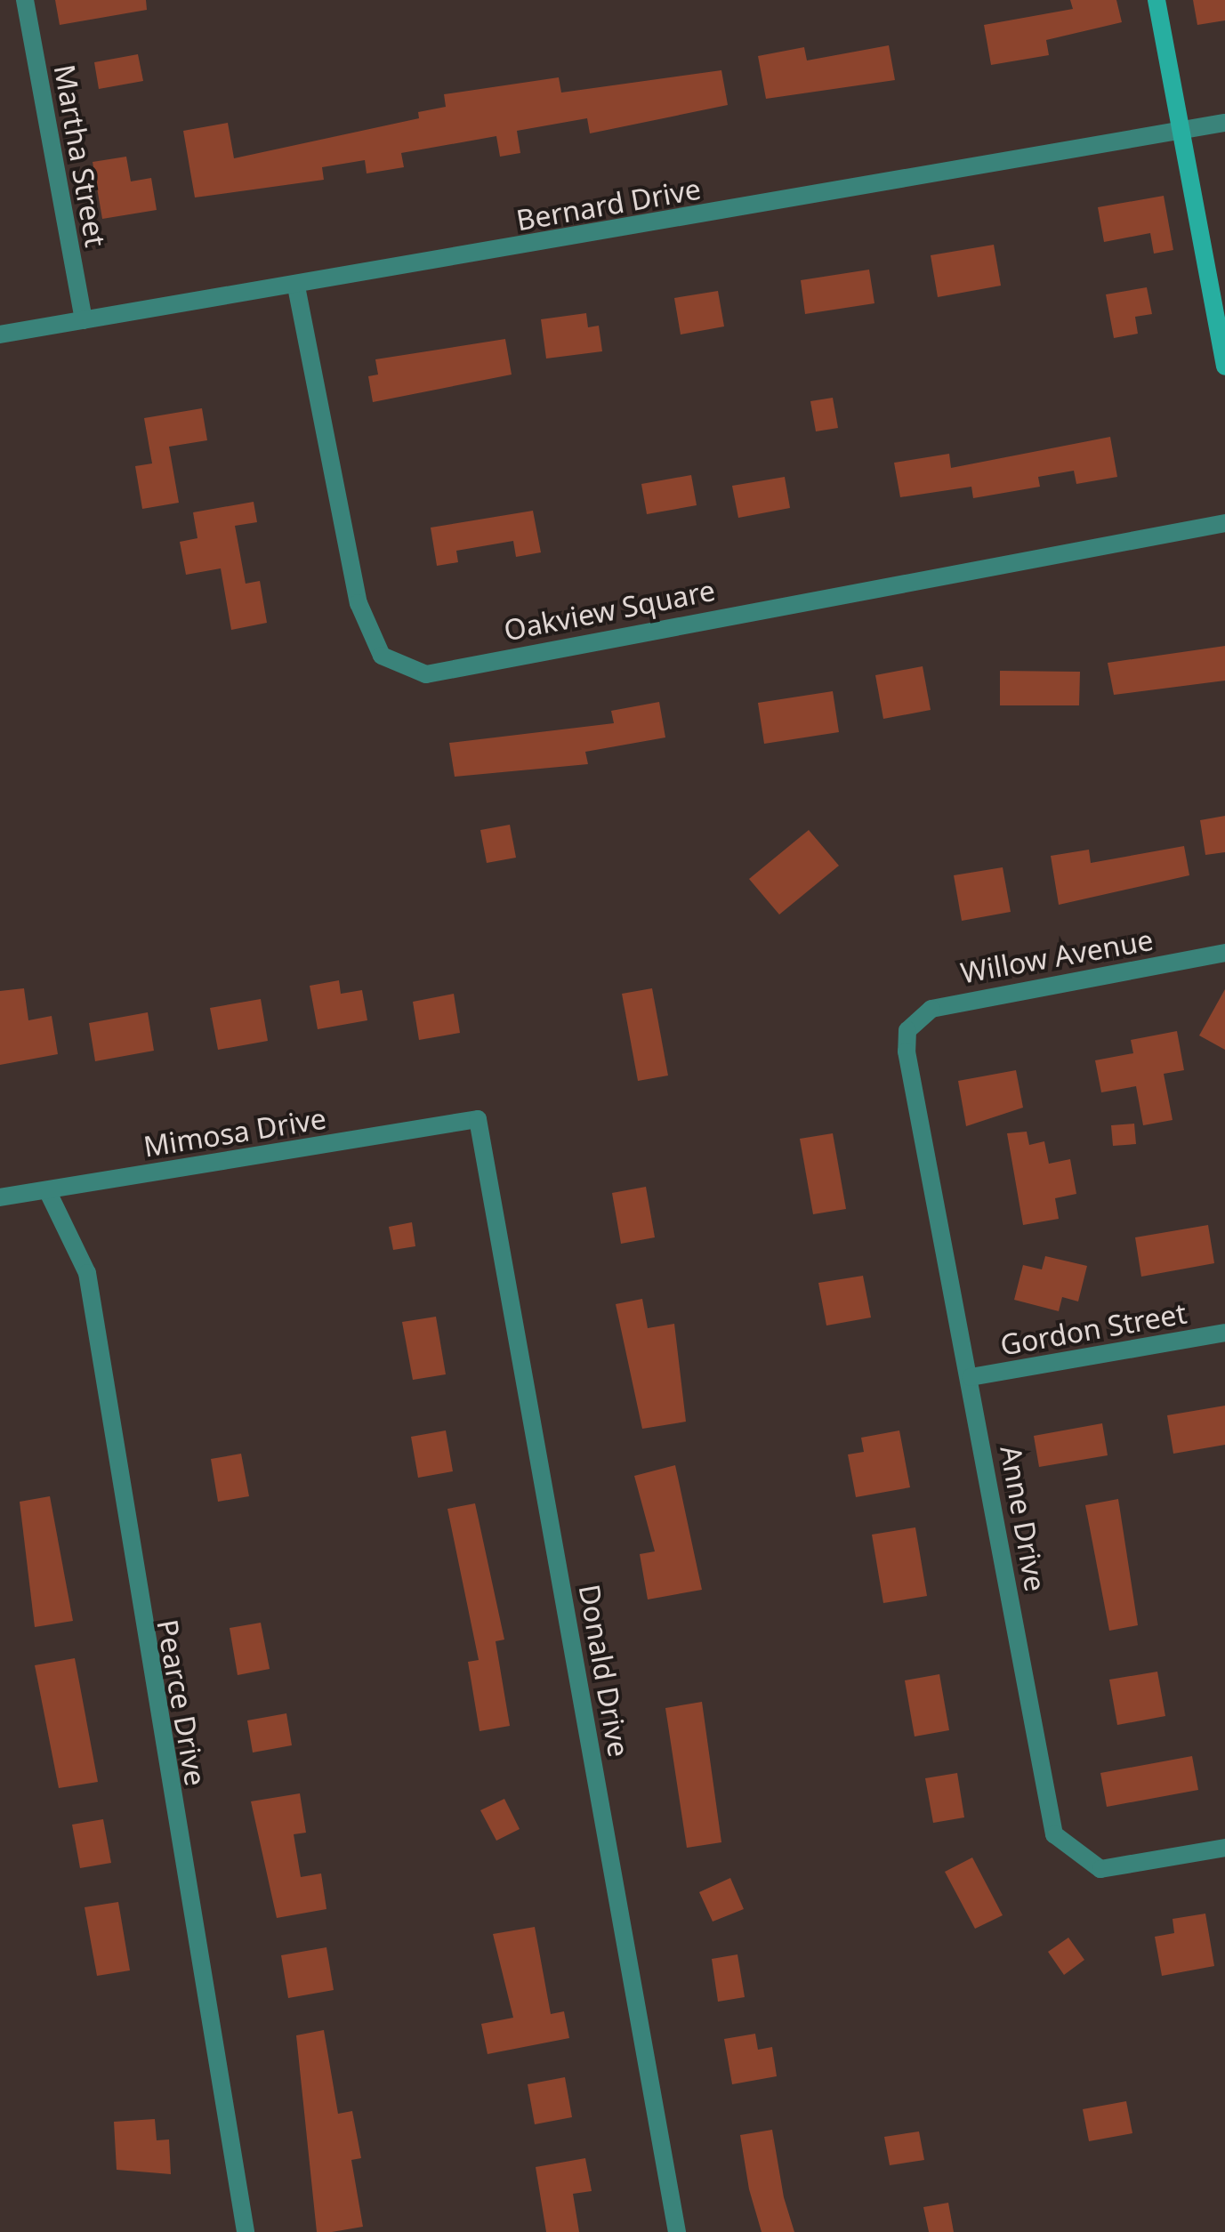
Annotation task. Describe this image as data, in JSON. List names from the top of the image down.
{
  "streets": {
    "street": [
      "Martha Street",
      "Bernard Drive",
      "Oakview Square",
      "Willow Avenue",
      "Mimosa Drive",
      "Gordon Street",
      "Anne Drive",
      "Donald Drive",
      "Pearce Drive"
    ]
  },
  "crossings": [
    ["Martha Street", "Bernard Drive"],
    ["Bernard Drive", "Oakview Square"],
    ["Willow Avenue", "Anne Drive"],
    ["Mimosa Drive", "Donald Drive"],
    ["Mimosa Drive", "Pearce Drive"],
    ["Gordon Street", "Anne Drive"]
  ]
}
